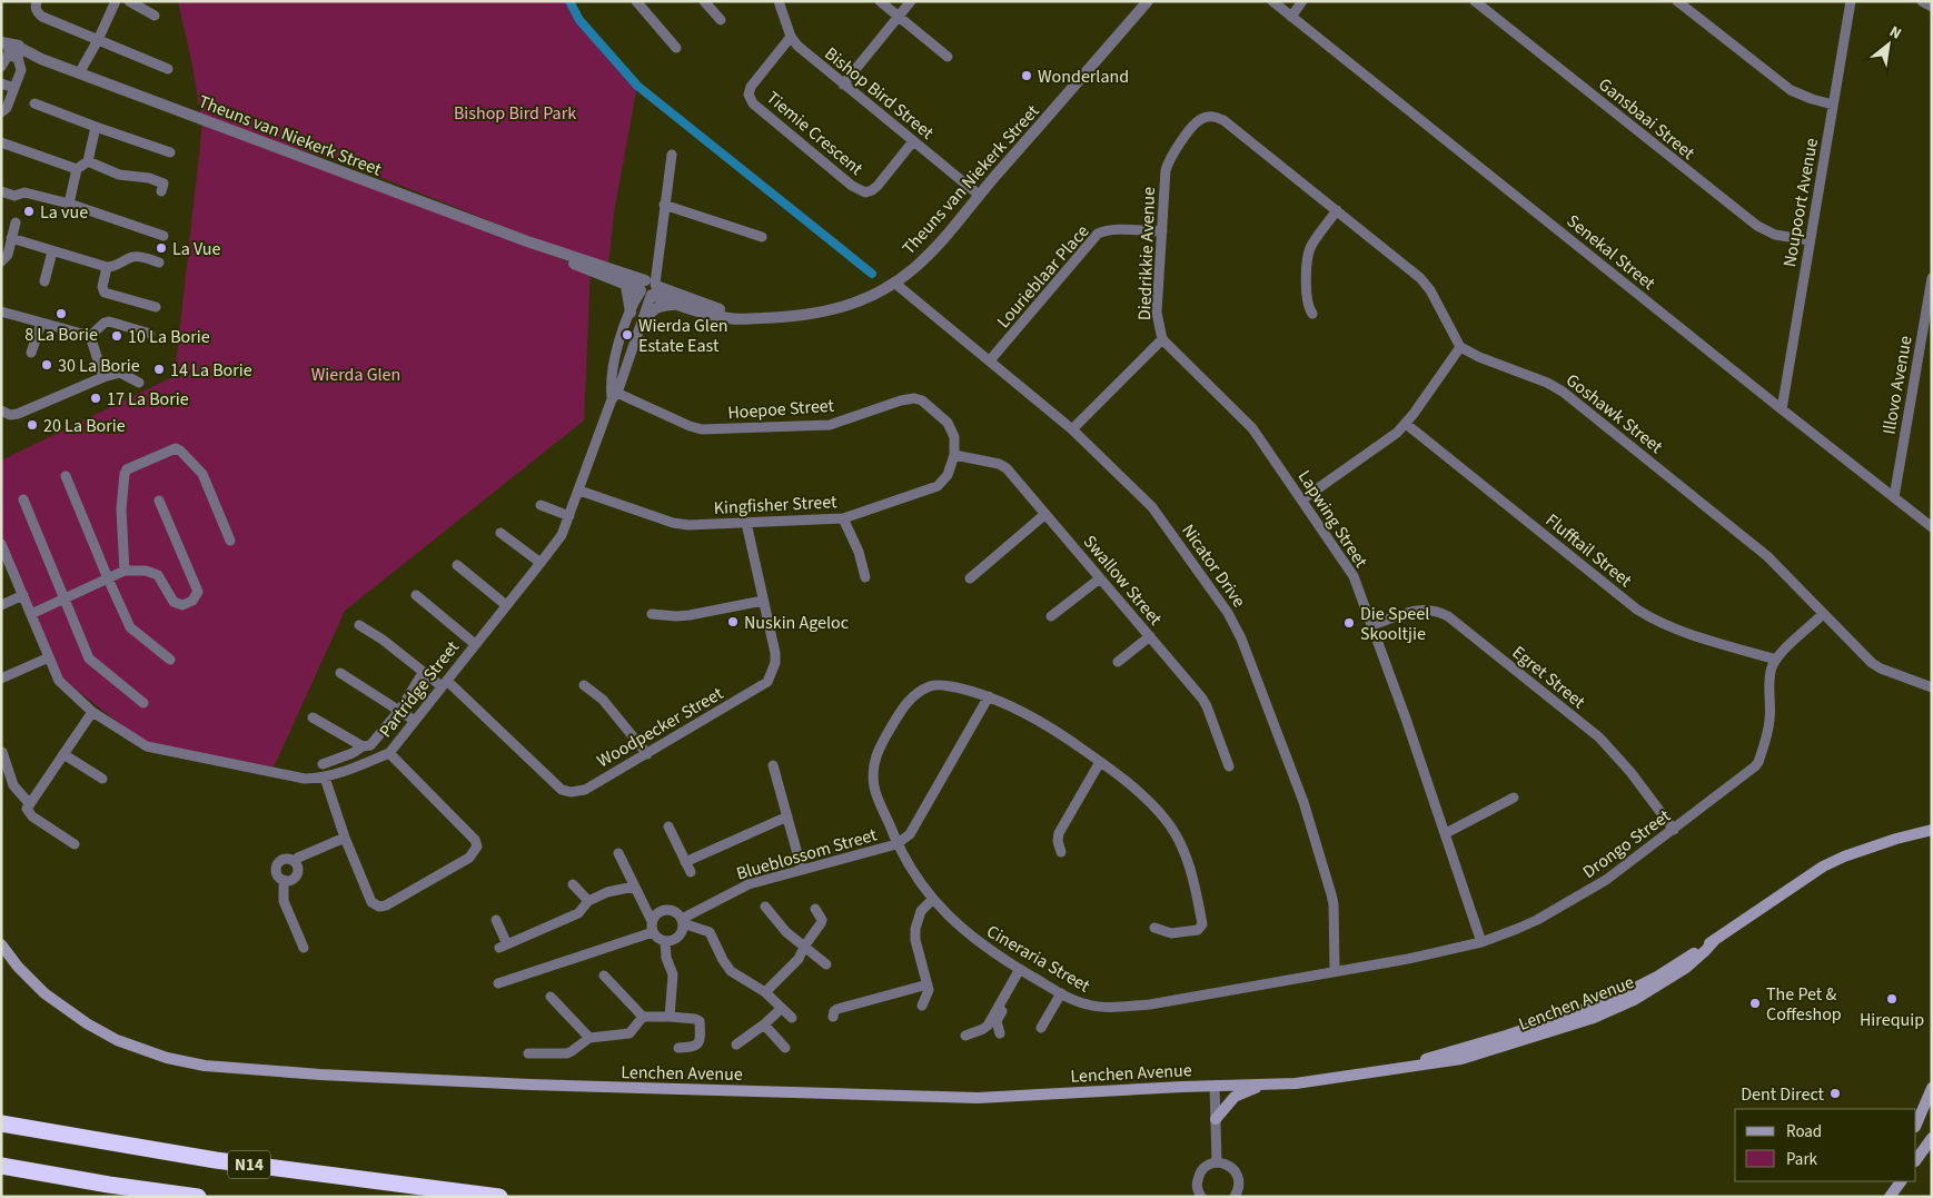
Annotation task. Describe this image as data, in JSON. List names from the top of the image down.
{
  "streets": {
    "highway": ["N14"],
    "main road": ["Lenchen Avenue"],
    "street": [
      "Bishop Bird Street",
      "Gansbaai Street",
      "Tiemie Crescent",
      "Theuns van Niekerk Street",
      "Noupoort Avenue",
      "Senekal Street",
      "Diedrikkie Avenue",
      "Lourieblaar Place",
      "Illovo Avenue",
      "Hoepoe Street",
      "Goshawk Street",
      "Kingfisher Street",
      "Lapwing Street",
      "Flufftail Street",
      "Nicator Drive",
      "Swallow Street",
      "Egret Street",
      "Partridge Street",
      "Woodpecker Street",
      "Drongo Street",
      "Blueblossom Street",
      "Cineraria Street"
    ]
  },
  "crossings": [
    ["Bishop Bird Street", "Tiemie Crescent"],
    ["Bishop Bird Street", "Theuns van Niekerk Street"],
    ["Gansbaai Street", "Noupoort Avenue"],
    ["Theuns van Niekerk Street", "Nicator Drive"],
    ["Theuns van Niekerk Street", "Partridge Street"],
    ["Noupoort Avenue", "Senekal Street"],
    ["Senekal Street", "Illovo Avenue"],
    ["Diedrikkie Avenue", "Lourieblaar Place"],
    ["Diedrikkie Avenue", "Lapwing Street"],
    ["Diedrikkie Avenue", "Nicator Drive"],
    ["Lourieblaar Place", "Nicator Drive"],
    ["Hoepoe Street", "Kingfisher Street"],
    ["Hoepoe Street", "Swallow Street"],
    ["Hoepoe Street", "Partridge Street"],
    ["Kingfisher Street", "Swallow Street"],
    ["Kingfisher Street", "Partridge Street"],
    ["Kingfisher Street", "Woodpecker Street"],
    ["Lapwing Street", "Egret Street"],
    ["Lapwing Street", "Drongo Street"],
    ["Flufftail Street", "Drongo Street"],
    ["Nicator Drive", "Drongo Street"],
    ["Nicator Drive", "Cineraria Street"],
    ["Egret Street", "Drongo Street"],
    ["Partridge Street", "Woodpecker Street"],
    ["Drongo Street", "Cineraria Street"],
    ["Blueblossom Street", "Cineraria Street"]
  ],
  "parks": ["Bishop Bird Park", "Wierda Glen"],
  "places": [
    "Wonderland",
    "La vue",
    "La Vue",
    "8 La Borie",
    "Wierda Glen Estate East",
    "10 La Borie",
    "30 La Borie",
    "14 La Borie",
    "17 La Borie",
    "20 La Borie",
    "Nuskin Ageloc",
    "Die Speel Skooltjie",
    "Hirequip",
    "The Pet & Coffeshop",
    "Dent Direct"
  ],
  "legend": ["Road", "Park"],
  "north": "top right"
}
